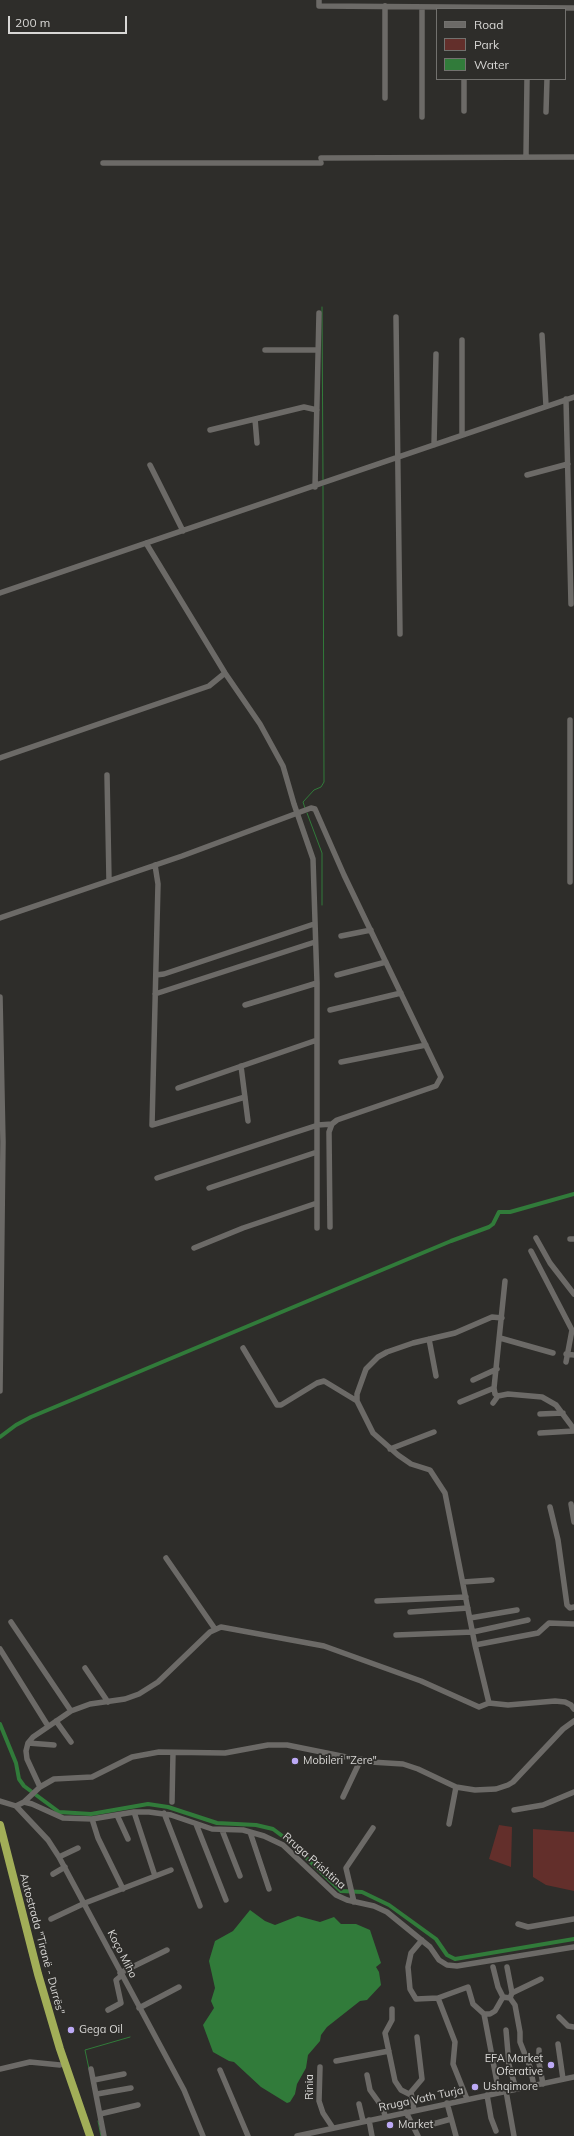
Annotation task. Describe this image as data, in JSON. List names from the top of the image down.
{
  "streets": {
    "highway": ["Autostrada \"Tiranë - Durrës\""],
    "street": [
      "Rruga Prishtina",
      "Koço Miho",
      "Rinia",
      "Rruga Vath Turja"
    ]
  },
  "crossings": [
    ["Rinia", "Rruga Vath Turja"]
  ],
  "places": [
    "Mobileri \"Zere\"",
    "Gega Oil",
    "EFA Market Oferative",
    "Ushqimore",
    "Market"
  ],
  "legend": ["Road", "Park", "Water"],
  "scale_bar": "200 m"
}
